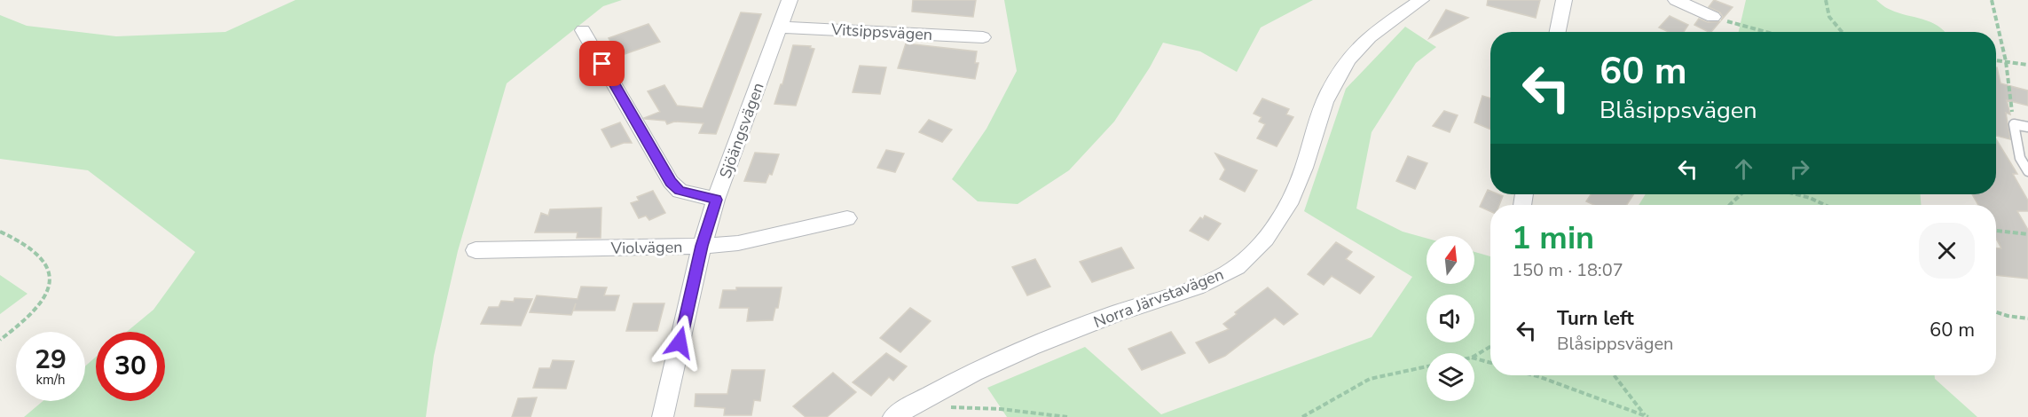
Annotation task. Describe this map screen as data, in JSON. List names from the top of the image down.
{
  "streets": {
    "street": [
      "Vitsippsvägen",
      "Sjöängsvägen",
      "Violvägen",
      "Norra Järvstavägen"
    ]
  },
  "crossings": [
    ["Vitsippsvägen", "Sjöängsvägen"],
    ["Sjöängsvägen", "Violvägen"]
  ],
  "north": "top",
  "page": {
    "turn": ["60 m", "Blåsippsvägen"],
    "heading": ["1 min", "150 m · 18:07"],
    "list": [
      {
        "name": "Turn left",
        "note": "Blåsippsvägen",
        "value": "60 m"
      }
    ],
    "speed": "29 km/h",
    "limit": "30"
  }
}
